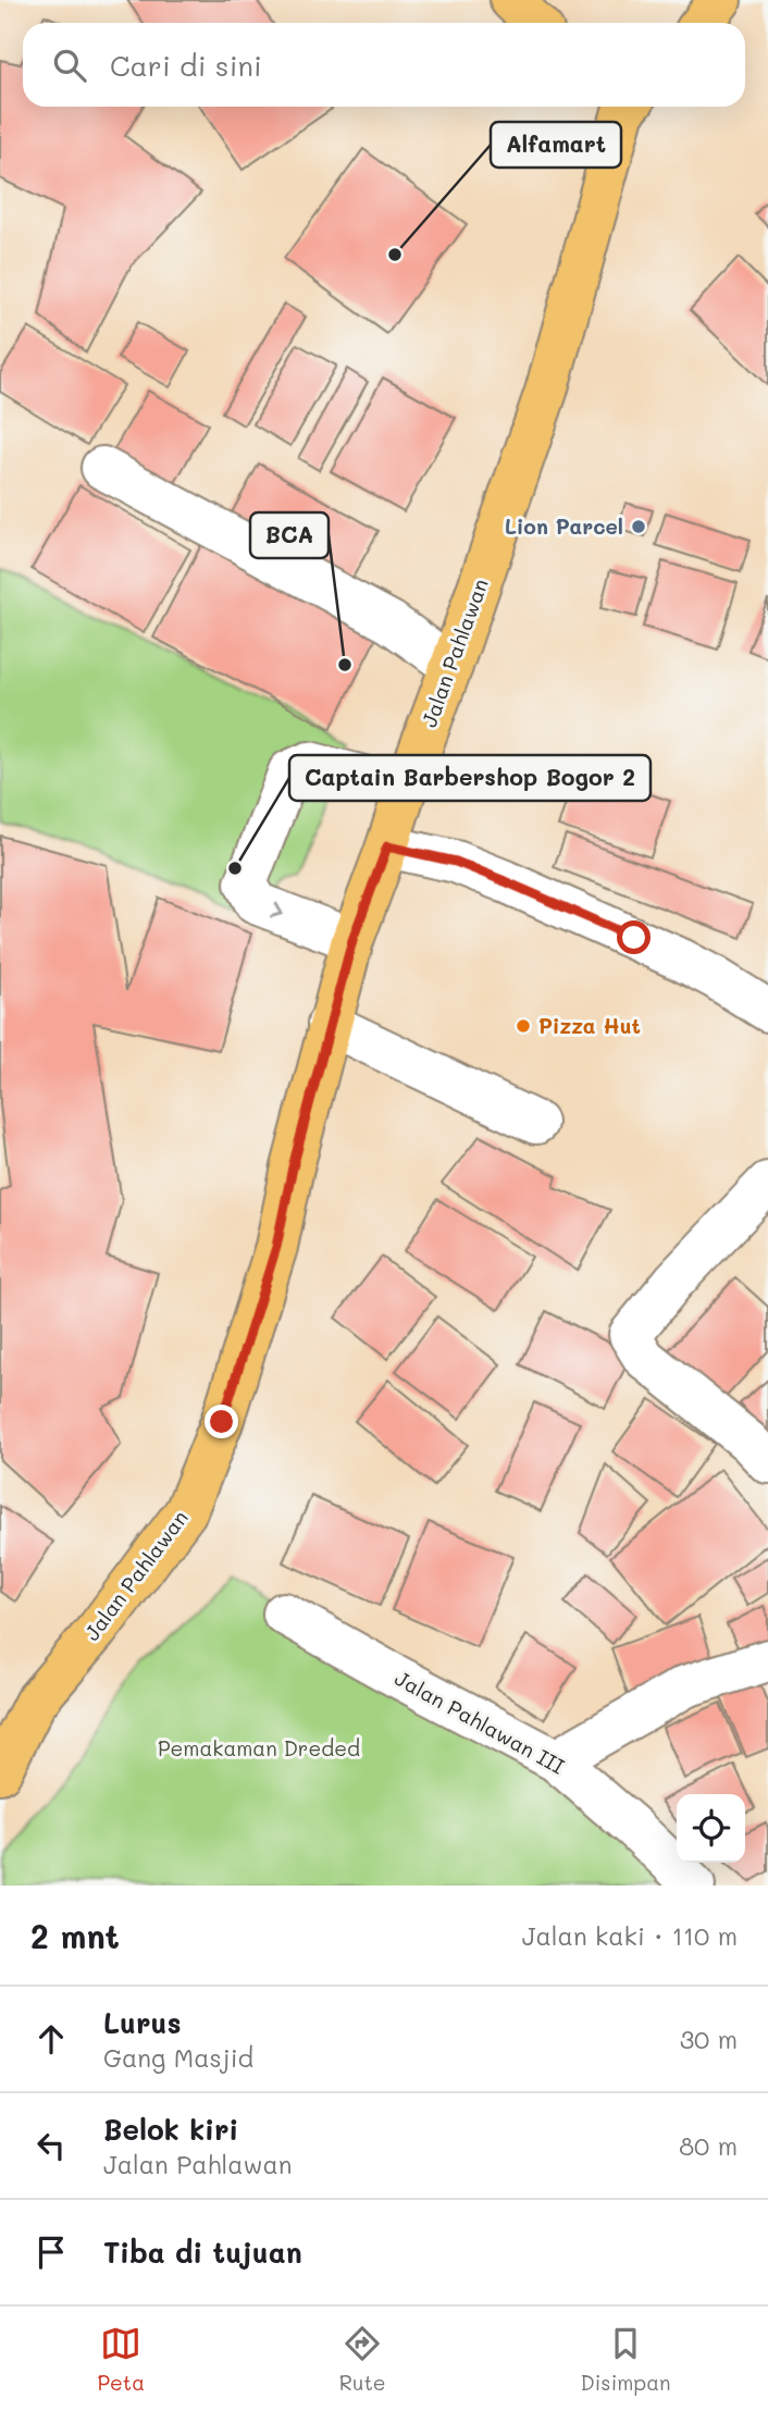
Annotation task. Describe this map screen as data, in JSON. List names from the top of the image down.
{
  "streets": {
    "main road": ["Jalan Pahlawan"],
    "street": ["Jalan Pahlawan III"]
  },
  "parks": ["Pemakaman Dreded"],
  "places": [
    "Alfamart",
    "Lion Parcel",
    "BCA",
    "Captain Barbershop Bogor 2",
    "Pizza Hut"
  ],
  "page": {
    "search": "Cari di sini",
    "heading": ["2 mnt", "Jalan kaki · 110 m"],
    "list": [
      ["Lurus", "Gang Masjid", "30 m"],
      ["Belok kiri", "Jalan Pahlawan", "80 m"],
      "Tiba di tujuan"
    ],
    "nav": ["Peta", "Rute", "Disimpan"]
  }
}
